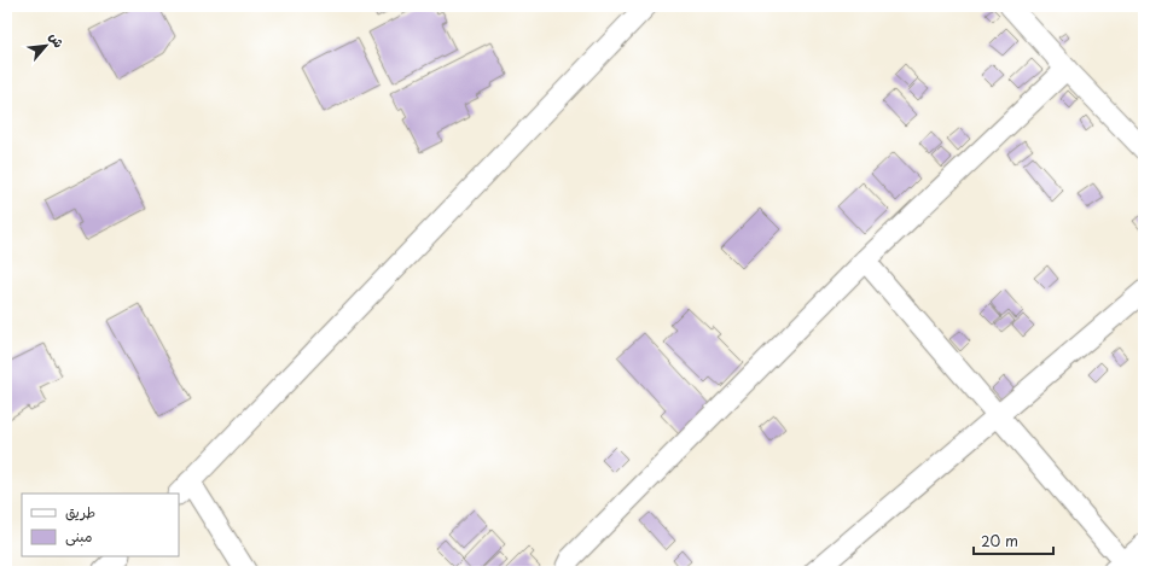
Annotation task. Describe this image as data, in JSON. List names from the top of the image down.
{
  "legend": ["طريق", "مبنى"],
  "scale_bar": "20 m",
  "north": "top right"
}
